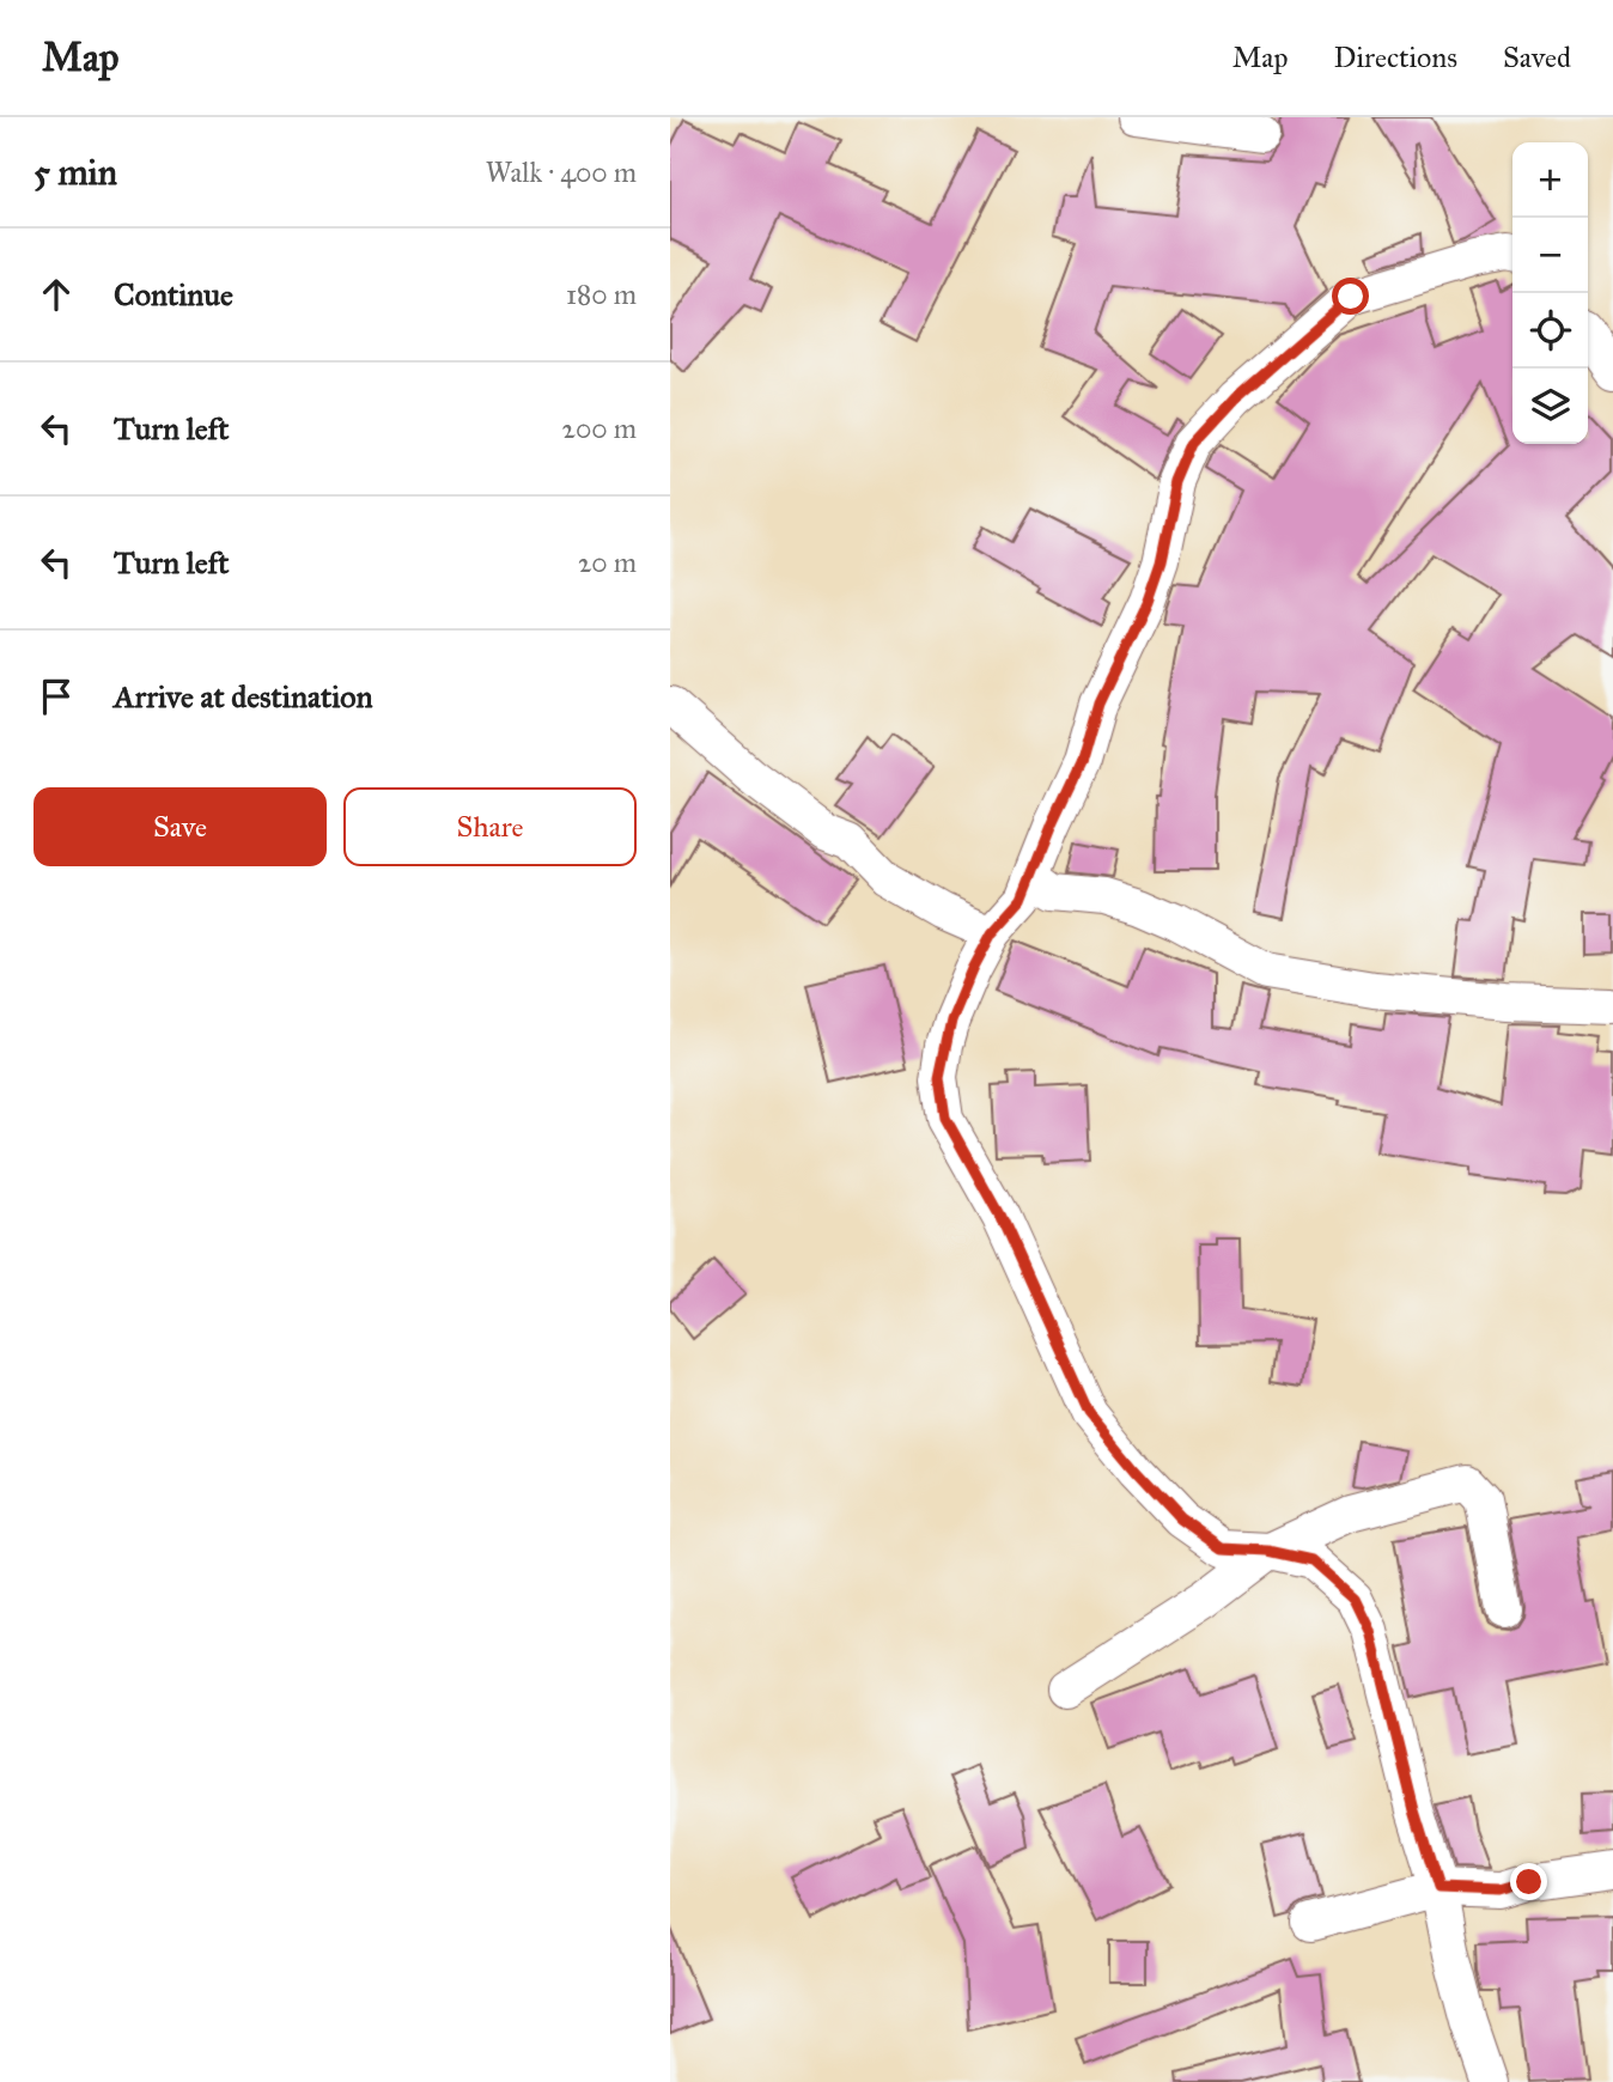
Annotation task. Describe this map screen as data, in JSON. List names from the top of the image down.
{
  "page": {
    "header": "Map",
    "nav": ["Map", "Directions", "Saved"],
    "heading": ["5 min", "Walk · 400 m"],
    "map_buttons": ["+", "−"],
    "list": [
      ["Continue", "180 m"],
      ["Turn left", "200 m"],
      ["Turn left", "20 m"],
      "Arrive at destination"
    ],
    "buttons": ["Save", "Share"]
  }
}
